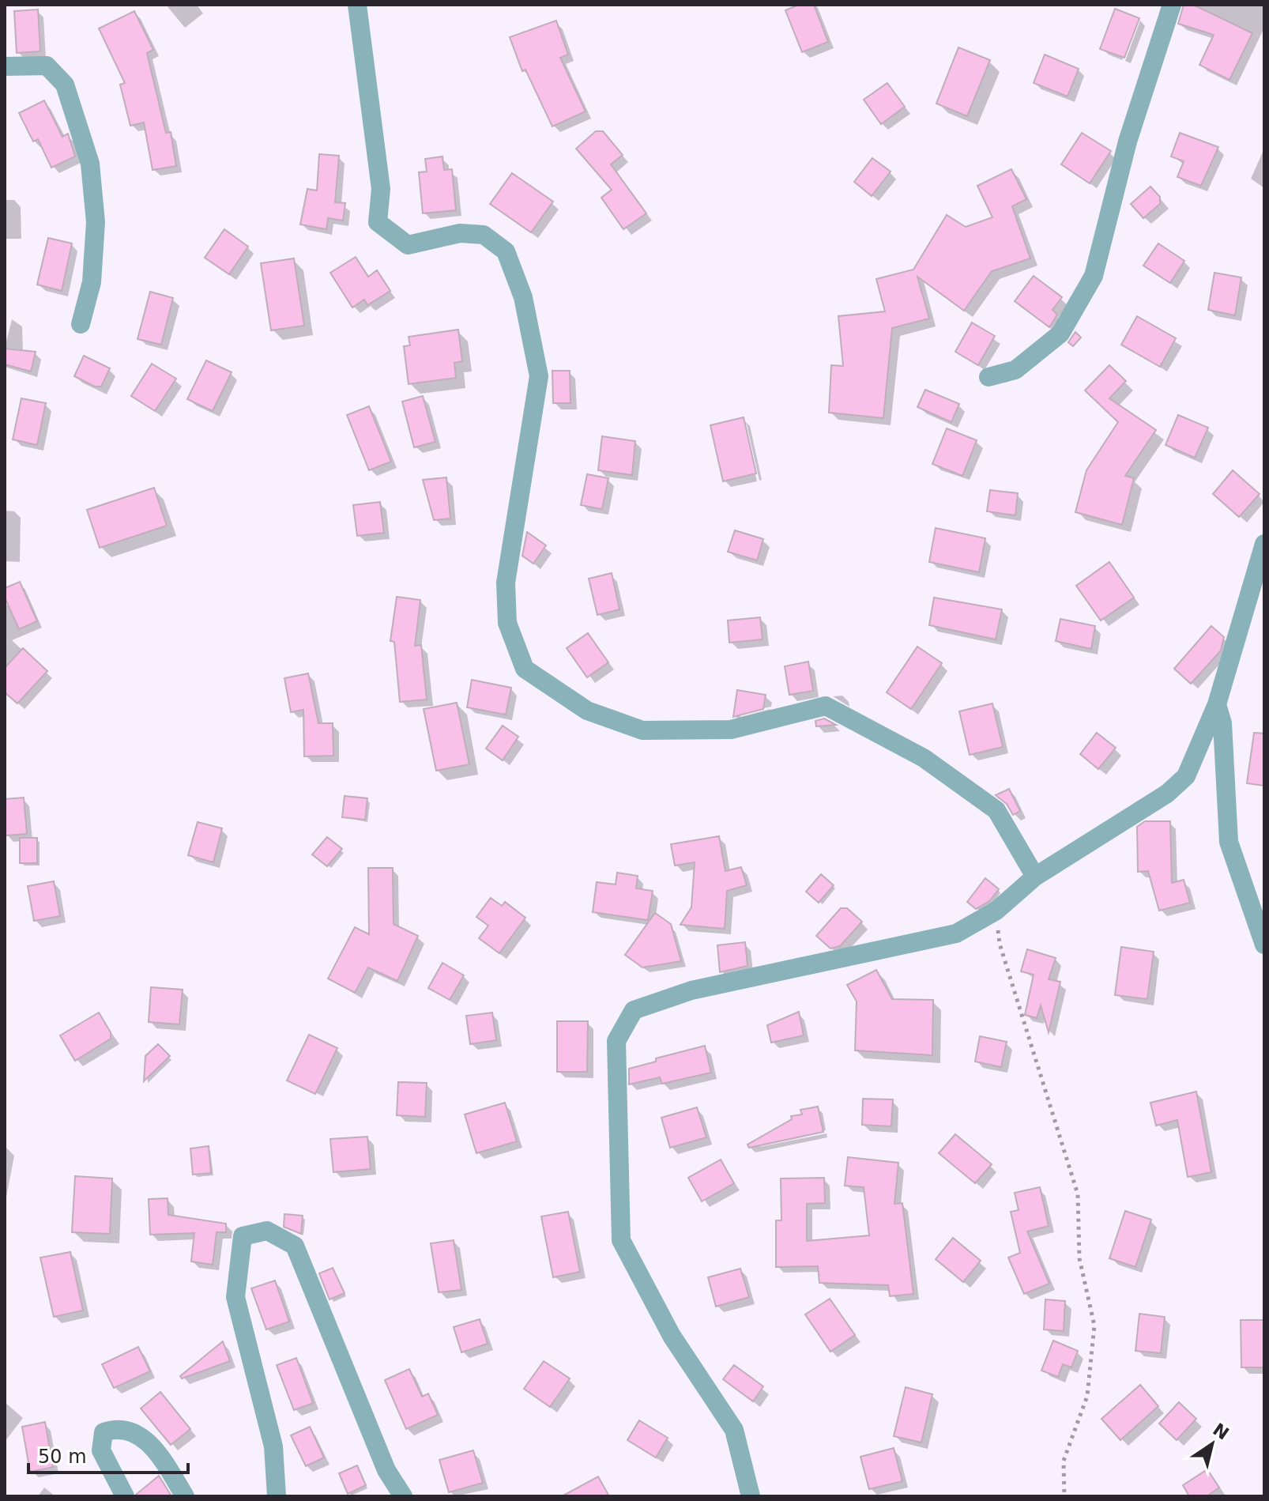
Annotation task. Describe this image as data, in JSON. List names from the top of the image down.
{
  "scale_bar": "50 m",
  "north": "top right"
}
